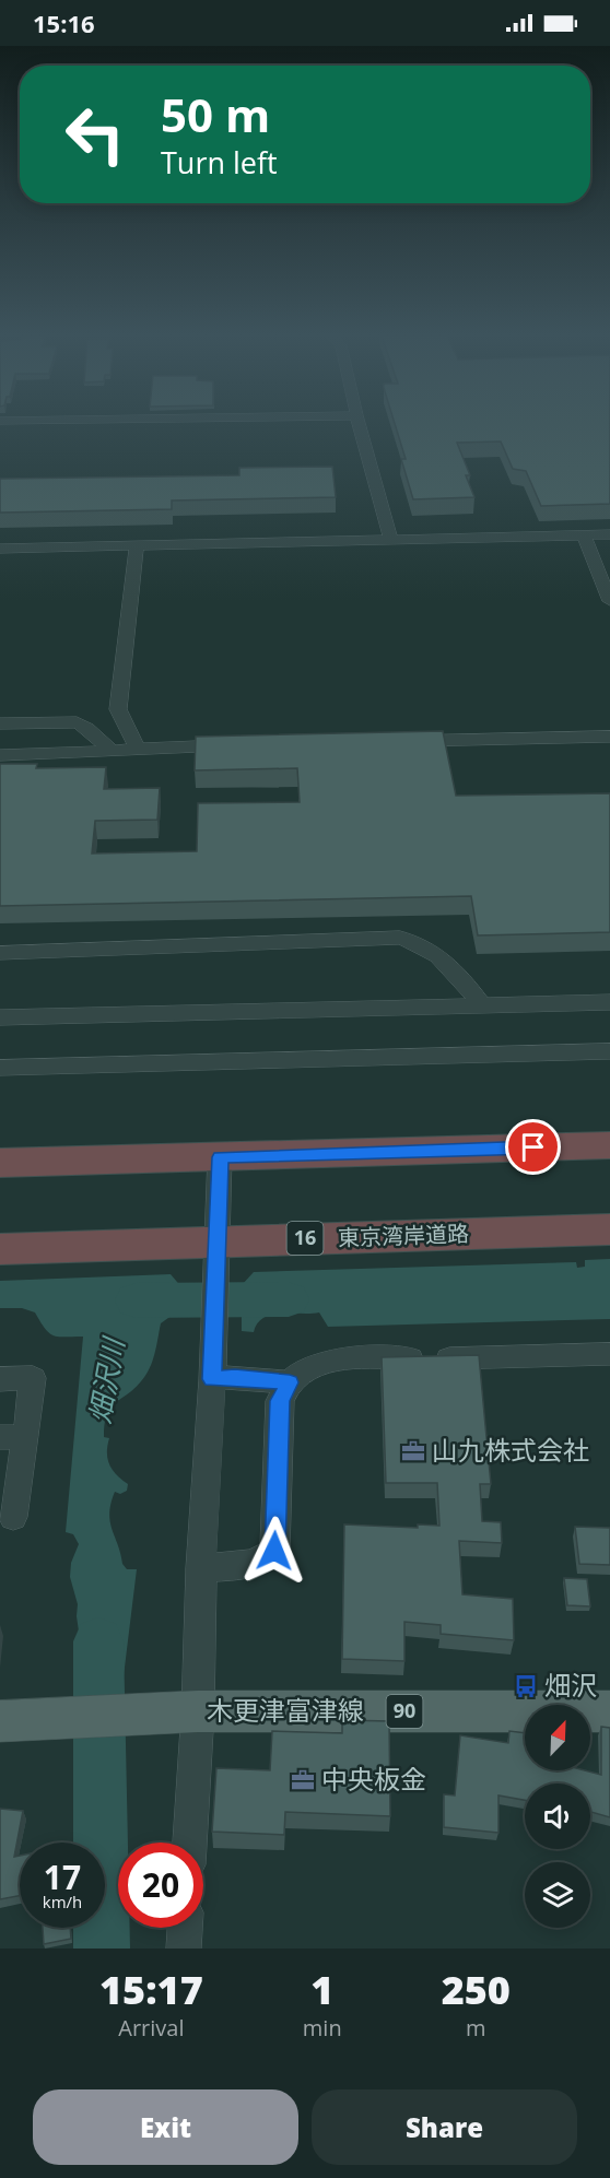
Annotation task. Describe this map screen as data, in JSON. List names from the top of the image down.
{
  "streets": {
    "highway": ["東京湾岸道路", "16"],
    "main road": ["木更津富津線", "90"]
  },
  "water": ["畑沢川"],
  "places": {
    "office": ["山九株式会社", "中央板金"],
    "bus stop": ["畑沢"]
  },
  "north": "top right",
  "page": {
    "status": "15:16",
    "turn": ["50 m", "Turn left"],
    "speed": "17 km/h",
    "limit": "20",
    "eta": [
      "15:17",
      "Arrival",
      "1",
      "min",
      "250",
      "m"
    ],
    "buttons": ["Exit", "Share"]
  }
}
